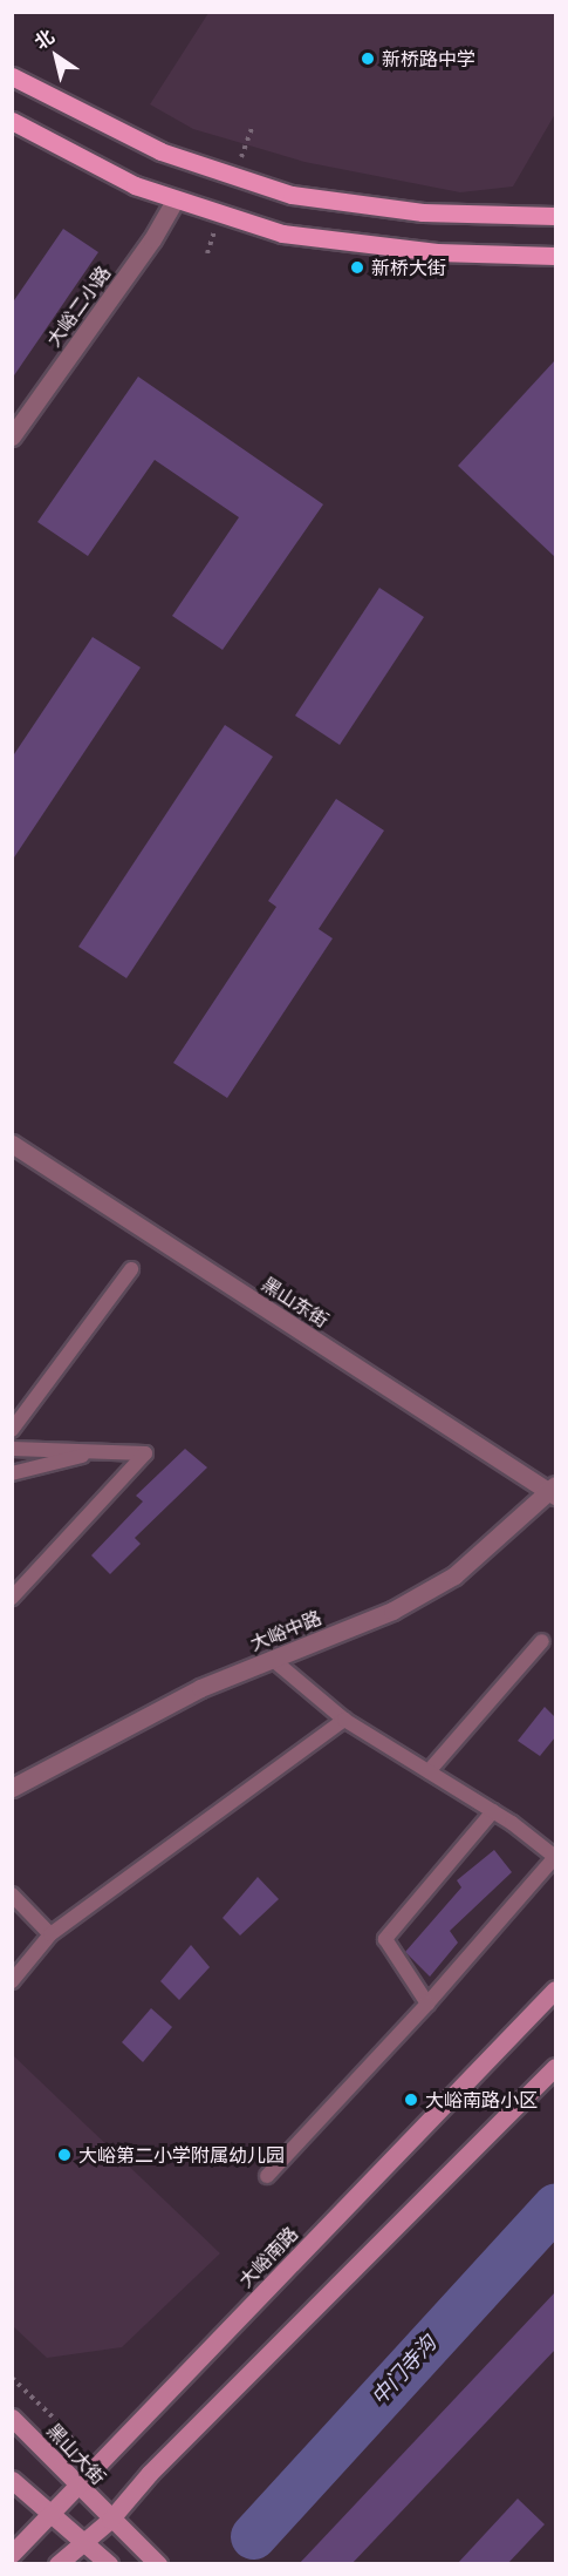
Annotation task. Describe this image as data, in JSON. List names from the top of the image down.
{
  "streets": {
    "main road": ["大峪南路", "黑山大街"],
    "street": ["大峪二小路", "黑山东街", "大峪中路"]
  },
  "crossings": [
    ["黑山东街", "大峪中路"],
    ["大峪南路", "黑山大街"]
  ],
  "water": ["中门寺沟"],
  "places": [
    "新桥路中学",
    "新桥大街",
    "大峪南路小区",
    "大峪第二小学附属幼儿园"
  ],
  "north": "top left"
}
